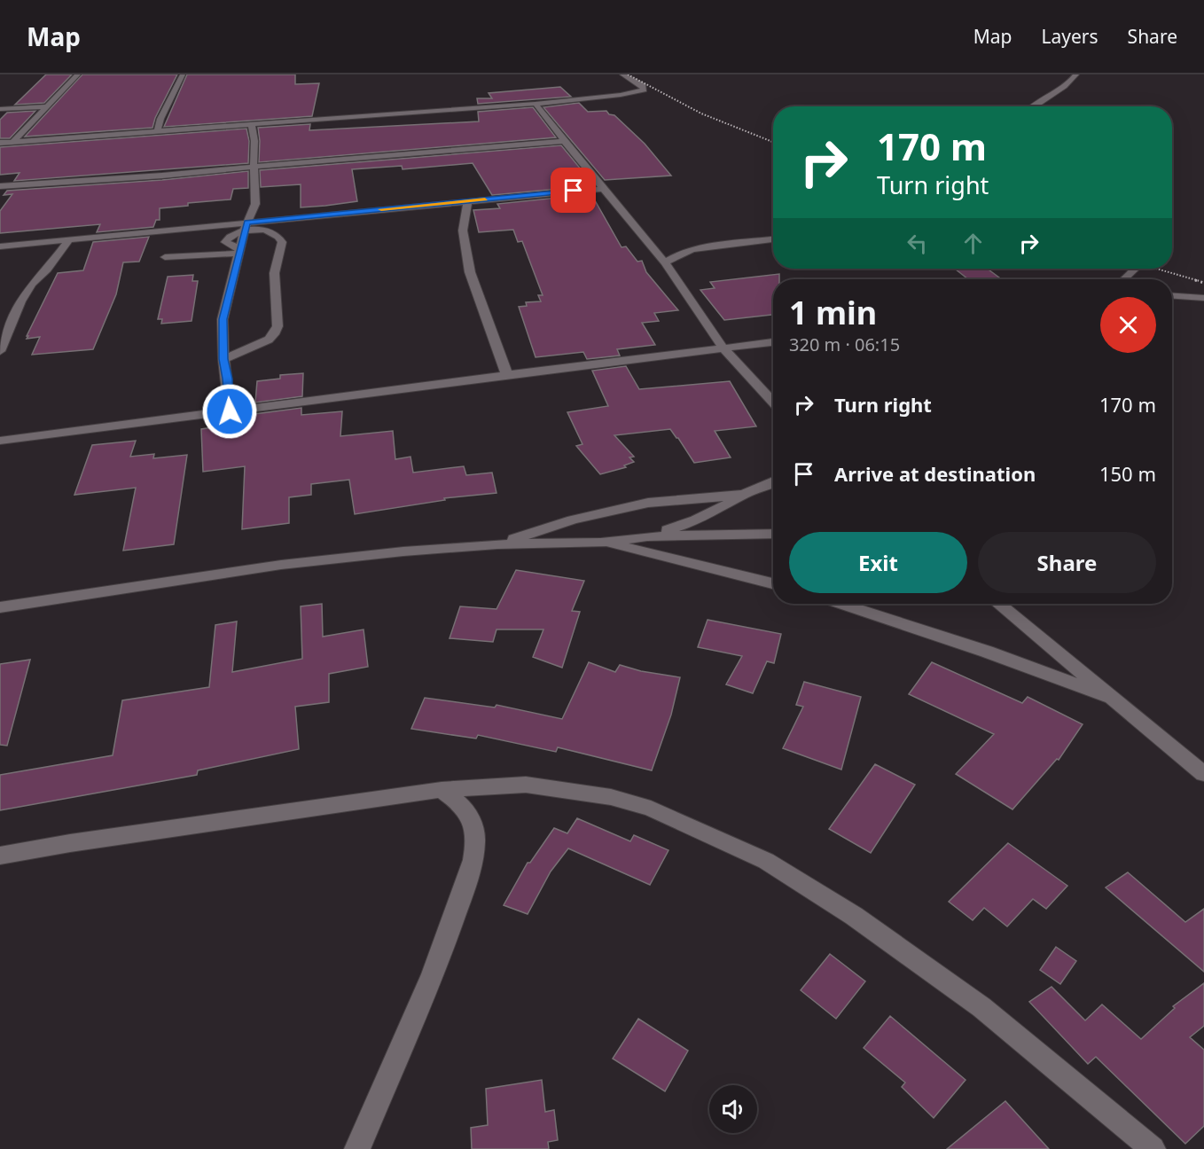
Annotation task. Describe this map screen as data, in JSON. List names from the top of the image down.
{
  "page": {
    "header": "Map",
    "nav": ["Map", "Layers", "Share"],
    "turn": ["170 m", "Turn right"],
    "heading": ["1 min", "320 m · 06:15"],
    "list": [
      {
        "name": "Turn right",
        "value": "170 m"
      },
      {
        "name": "Arrive at destination",
        "value": "150 m"
      }
    ],
    "buttons": ["Exit", "Share"]
  }
}
